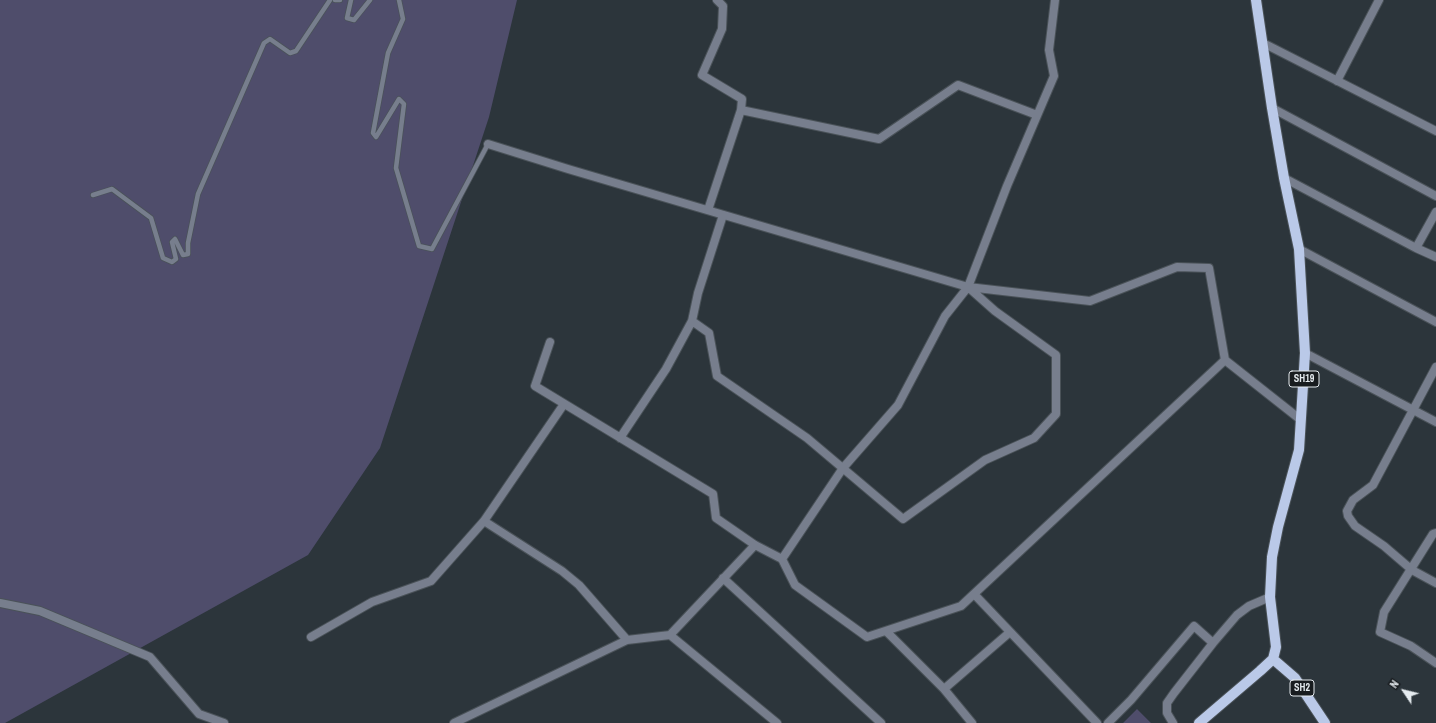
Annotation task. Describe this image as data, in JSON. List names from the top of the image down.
{
  "streets": {
    "main road": ["SH19", "SH2"]
  },
  "crossings": [
    ["SH19", "SH2"]
  ],
  "north": "top left"
}
